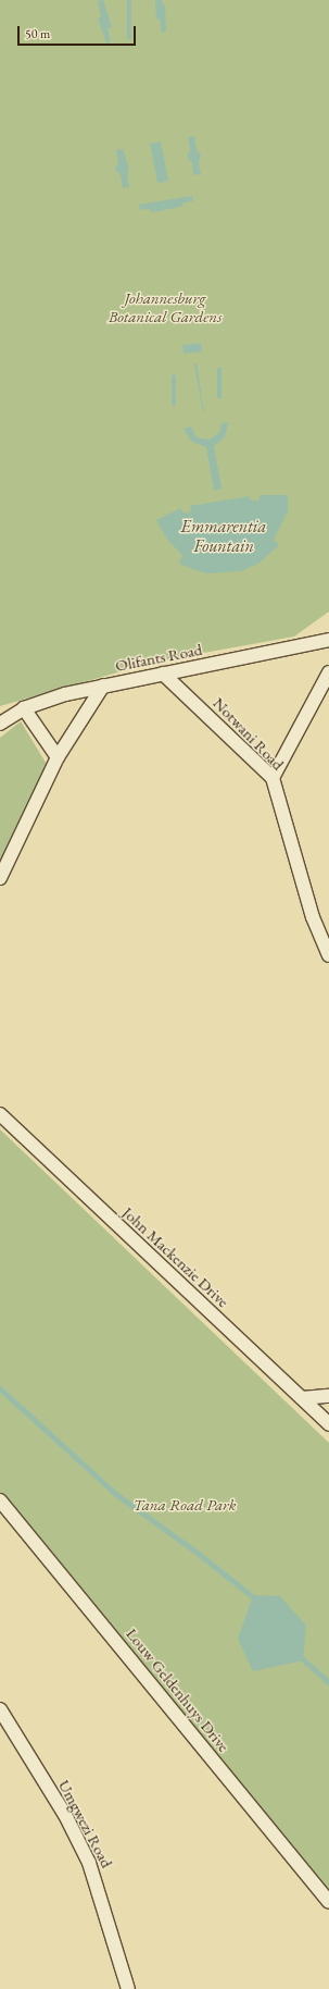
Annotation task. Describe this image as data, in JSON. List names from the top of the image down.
{
  "streets": {
    "street": [
      "Olifants Road",
      "Notwani Road",
      "John Mackenzie Drive",
      "Louw Geldenhuys Drive",
      "Umgwezi Road"
    ]
  },
  "crossings": [
    ["Olifants Road", "Notwani Road"]
  ],
  "water": ["Emmarentia Fountain"],
  "parks": ["Johannesburg Botanical Gardens", "Tana Road Park"],
  "scale_bar": "50 m"
}
